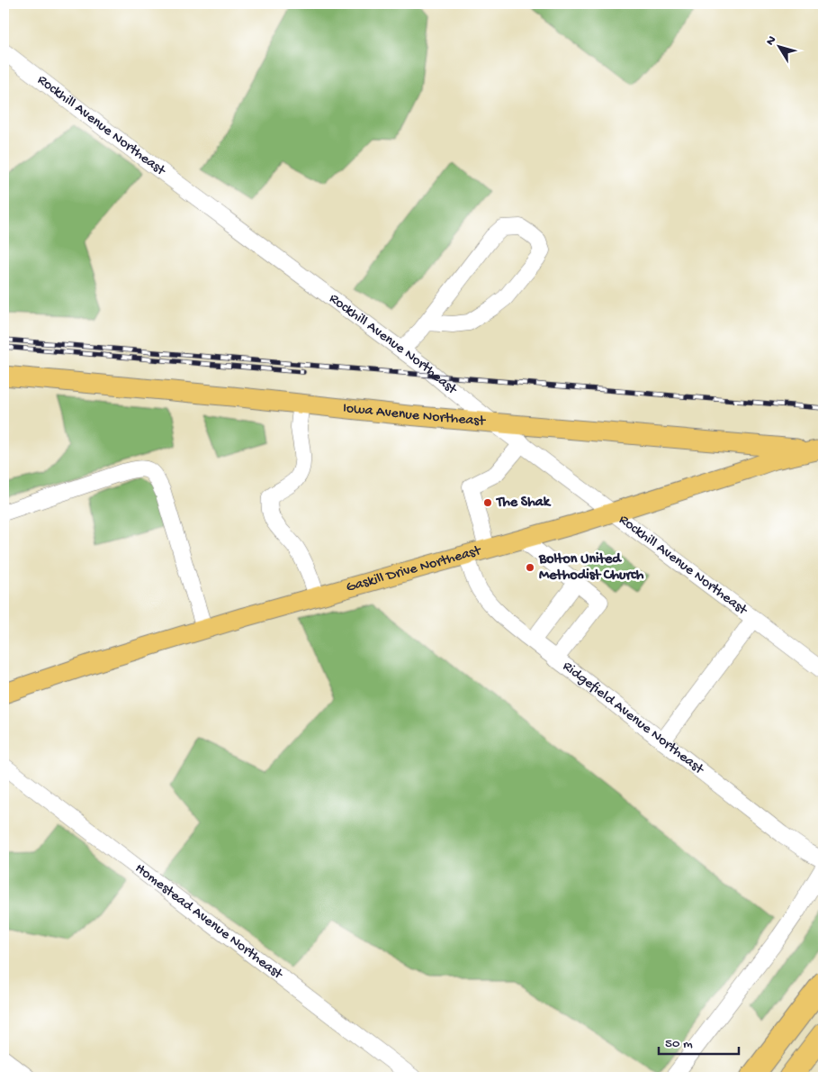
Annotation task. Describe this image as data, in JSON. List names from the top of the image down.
{
  "streets": {
    "main road": ["Iowa Avenue Northeast", "Gaskill Drive Northeast"],
    "street": ["Rockhill Avenue Northeast", "Ridgefield Avenue Northeast", "Homestead Avenue Northeast"]
  },
  "crossings": [
    ["Rockhill Avenue Northeast", "Iowa Avenue Northeast"],
    ["Rockhill Avenue Northeast", "Gaskill Drive Northeast"],
    ["Iowa Avenue Northeast", "Gaskill Drive Northeast"],
    ["Gaskill Drive Northeast", "Ridgefield Avenue Northeast"]
  ],
  "places": ["The Shak", "Bolton United Methodist Church"],
  "scale_bar": "50 m",
  "north": "top left"
}
